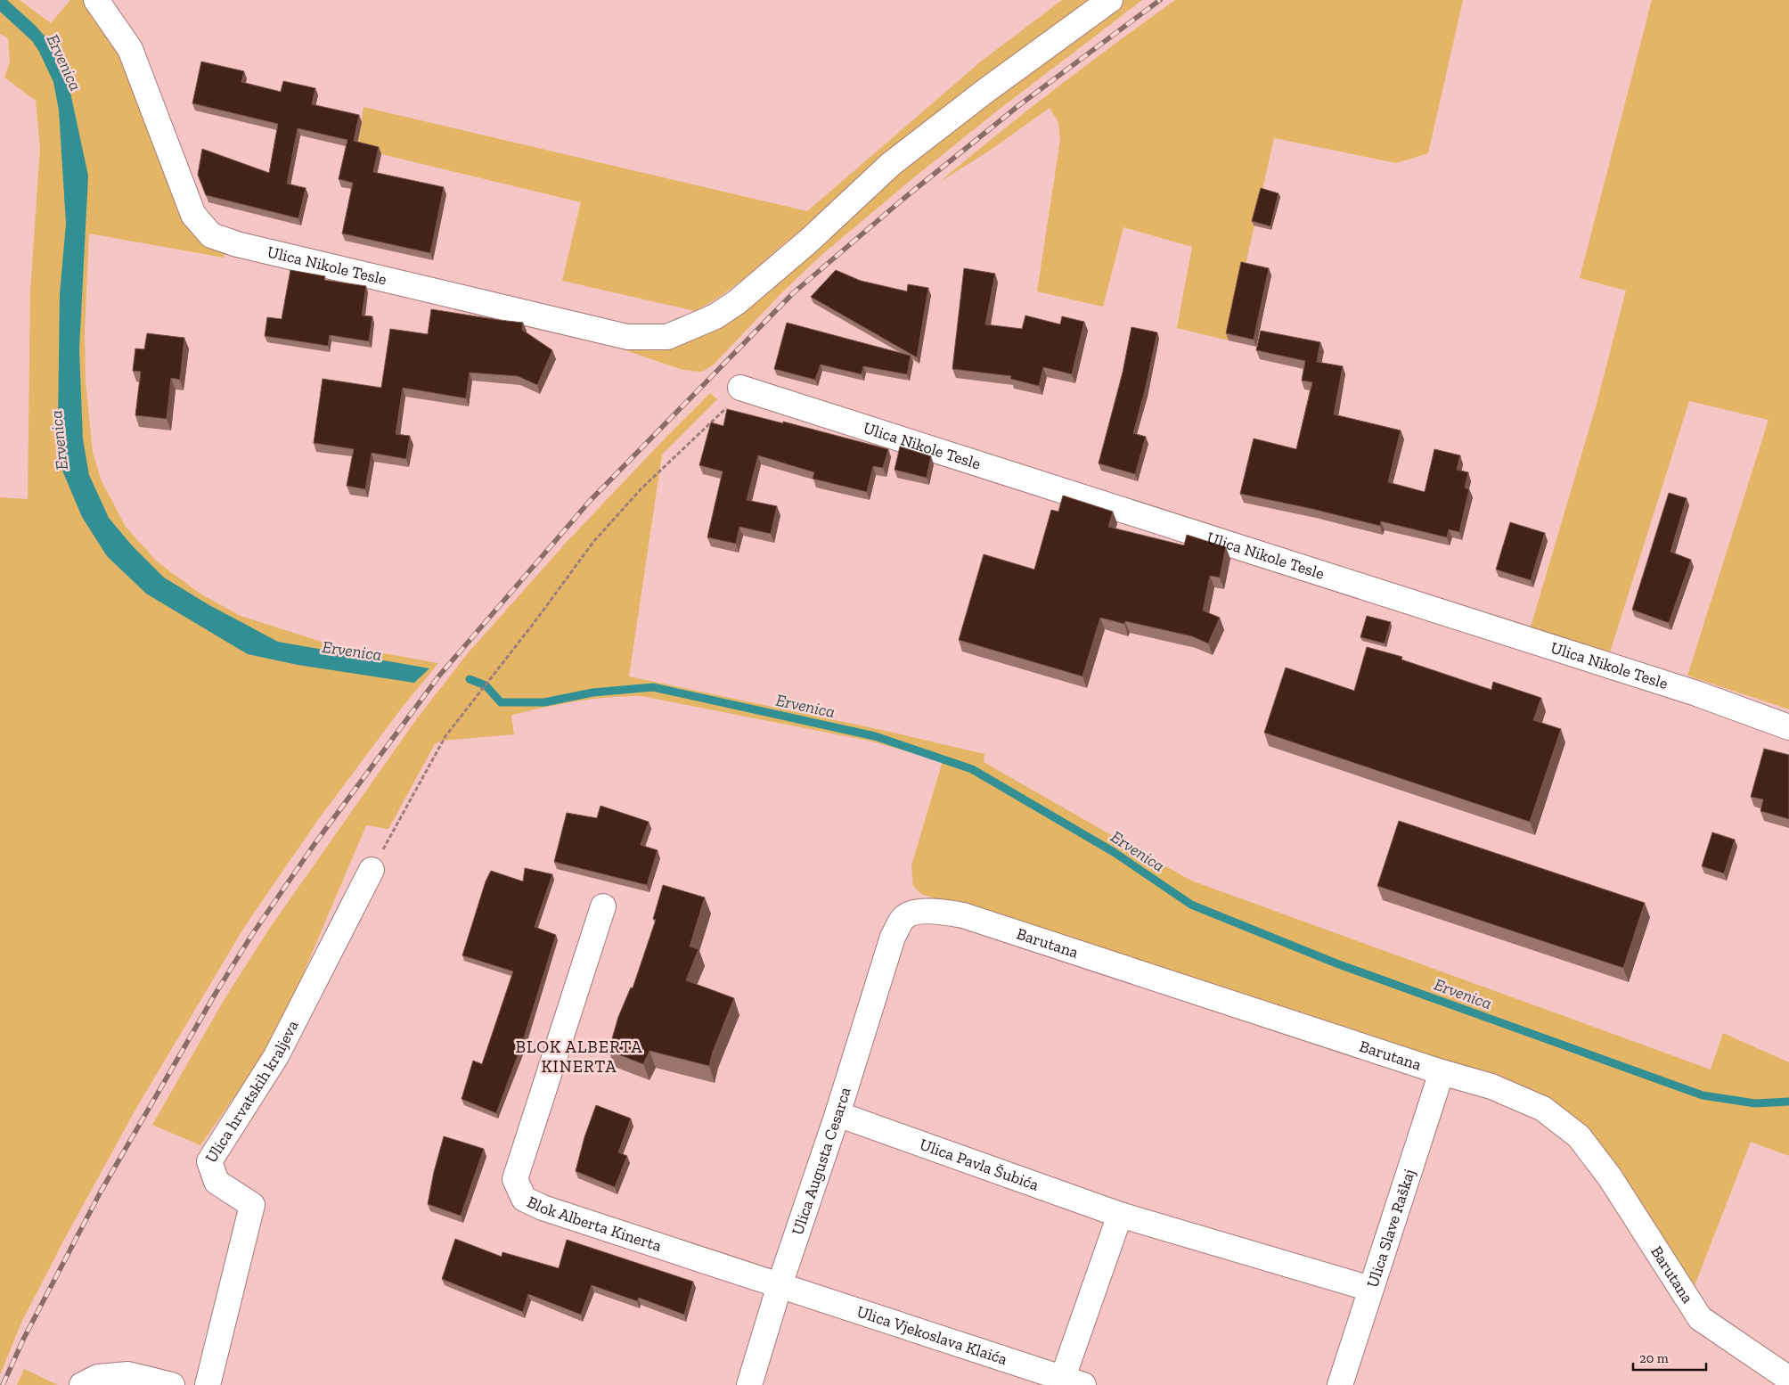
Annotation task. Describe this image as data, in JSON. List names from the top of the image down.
{
  "streets": {
    "street": [
      "Ulica Nikole Tesle",
      "Barutana",
      "Ulica hrvatskih kraljeva",
      "Ulica Augusta Cesarca",
      "Ulica Pavla Šubića",
      "Blok Alberta Kinerta",
      "Ulica Slave Raškaj",
      "Ulica Vjekoslava Klaića"
    ]
  },
  "crossings": [
    ["Barutana", "Ulica Augusta Cesarca"],
    ["Barutana", "Ulica Slave Raškaj"],
    ["Ulica Augusta Cesarca", "Ulica Pavla Šubića"],
    ["Ulica Augusta Cesarca", "Blok Alberta Kinerta"],
    ["Ulica Augusta Cesarca", "Ulica Vjekoslava Klaića"],
    ["Ulica Pavla Šubića", "Ulica Slave Raškaj"],
    ["Blok Alberta Kinerta", "Ulica Vjekoslava Klaića"]
  ],
  "districts": ["BLOK ALBERTA KINERTA"],
  "water": ["Ervenica"],
  "scale_bar": "20 m"
}
